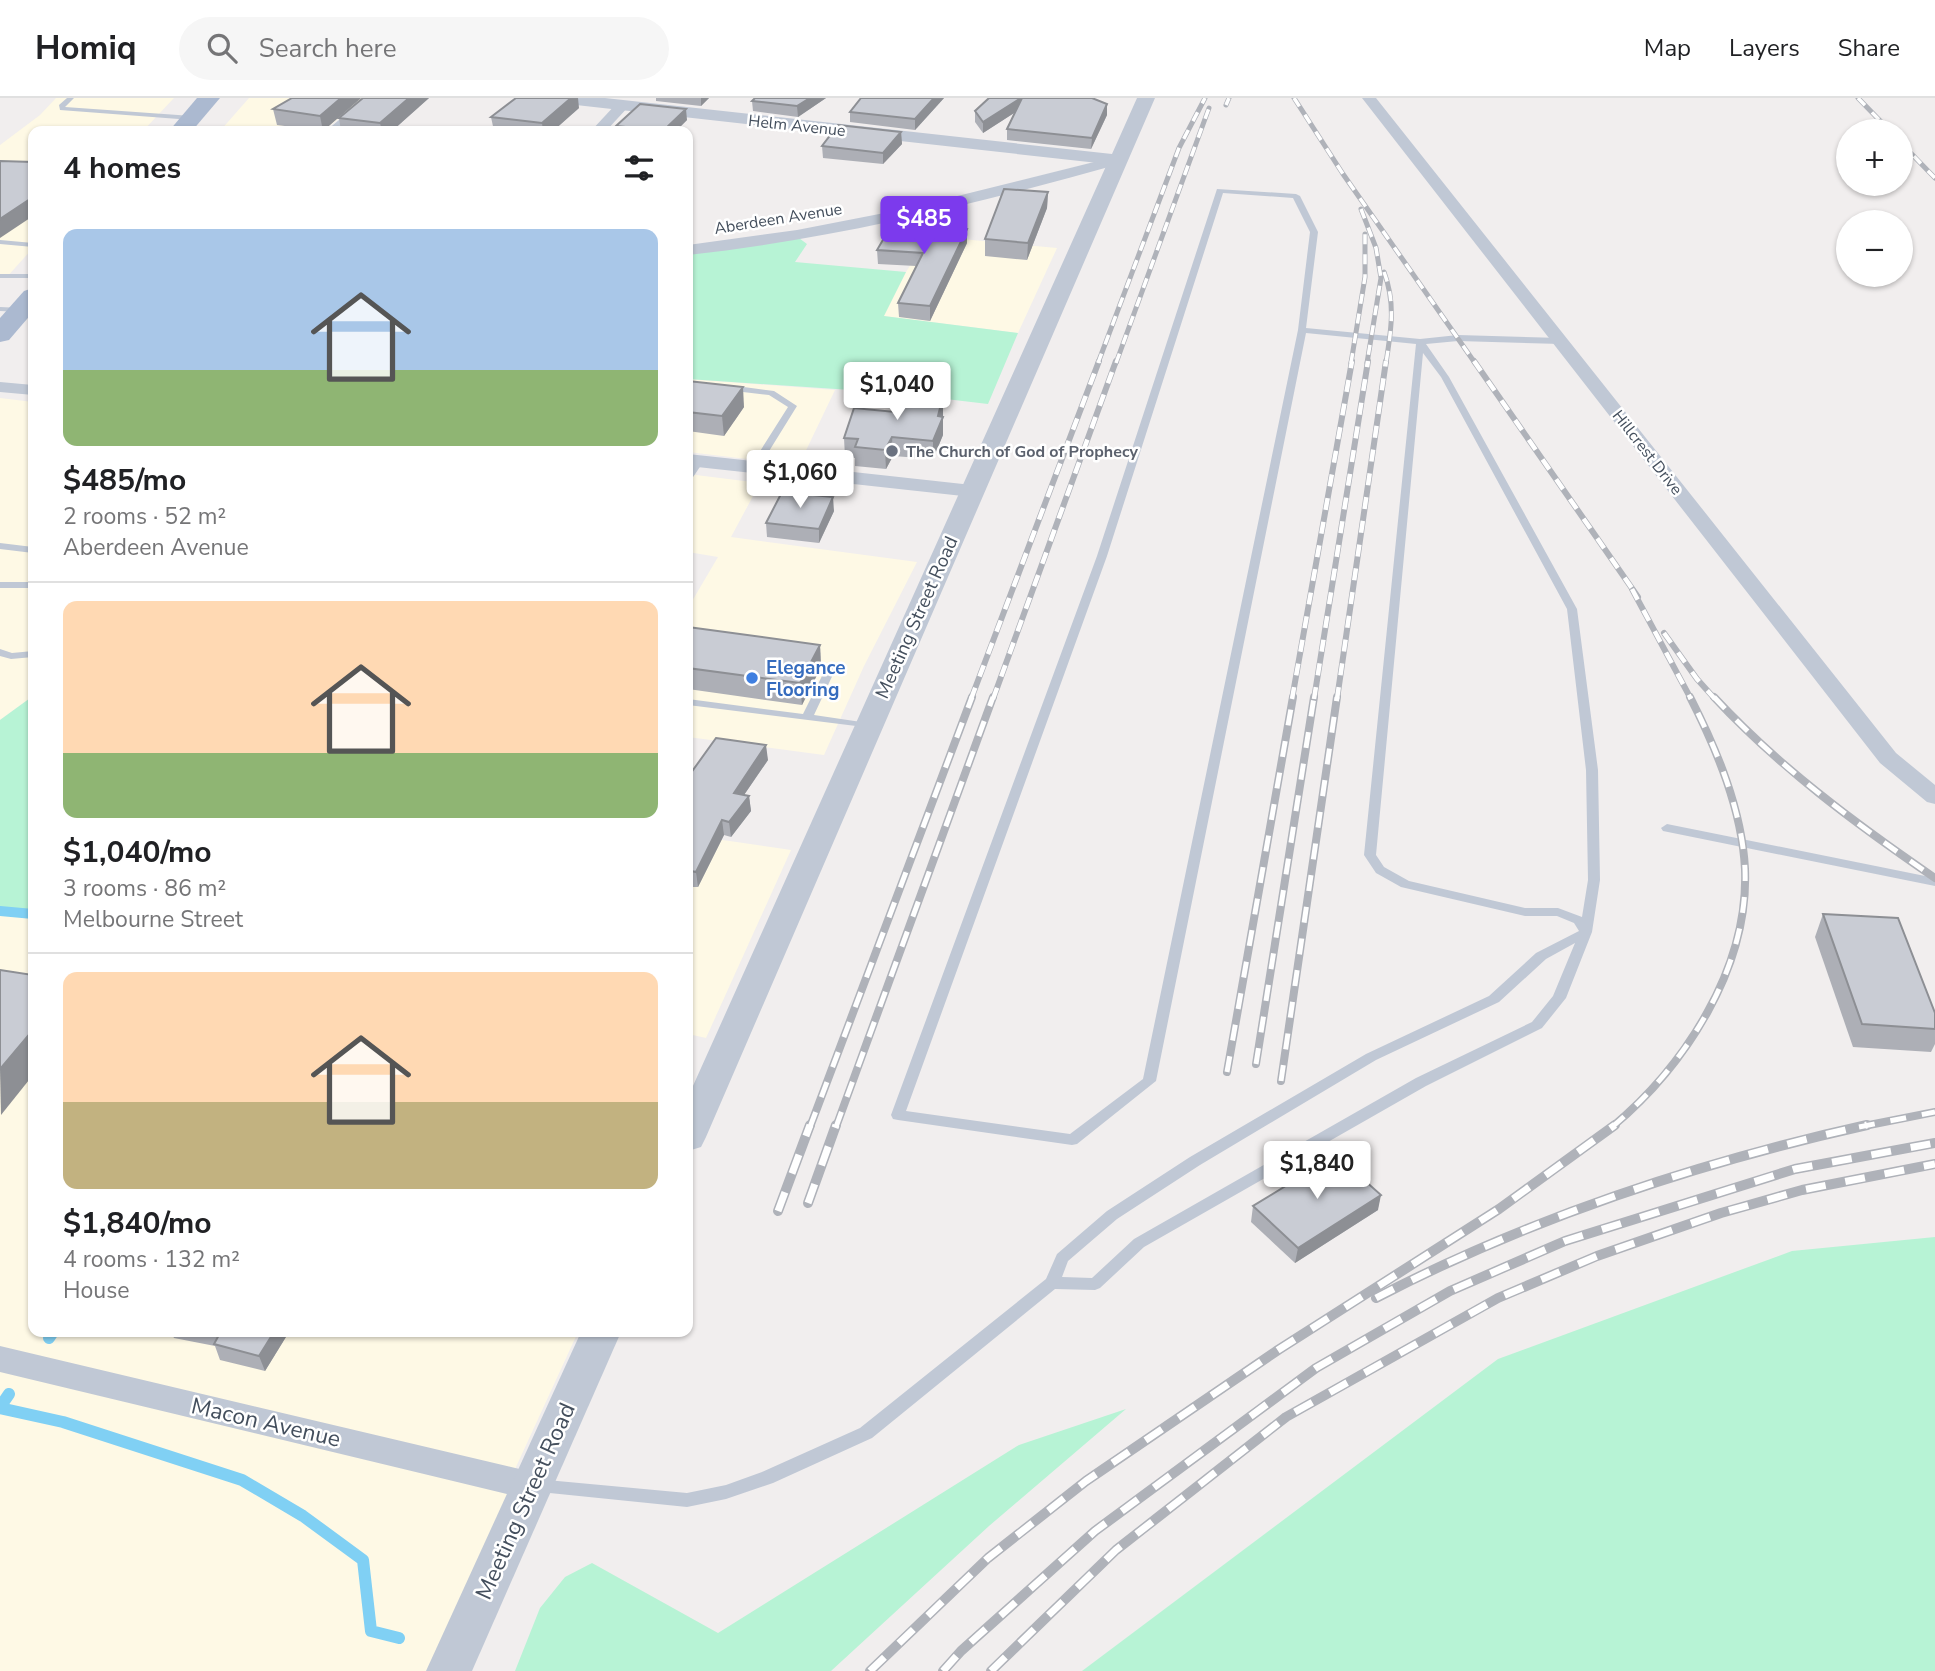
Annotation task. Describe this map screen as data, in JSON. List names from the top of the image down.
{
  "streets": {
    "street": [
      "Helm Avenue",
      "Aberdeen Avenue",
      "Hillcrest Drive",
      "Meeting Street Road",
      "Macon Avenue"
    ]
  },
  "crossings": [
    ["Helm Avenue", "Aberdeen Avenue"],
    ["Helm Avenue", "Meeting Street Road"],
    ["Aberdeen Avenue", "Meeting Street Road"],
    ["Meeting Street Road", "Macon Avenue"]
  ],
  "places": ["The Church of God of Prophecy", "Elegance Flooring"],
  "page": {
    "header": "Homiq",
    "search": "Search here",
    "nav": ["Map", "Layers", "Share"],
    "map_buttons": ["+", "−"],
    "heading": "4 homes",
    "price": [
      "$485",
      "$1,040",
      "$1,060",
      "$1,840"
    ],
    "list": [
      {
        "name": "$485/mo",
        "note": "2 rooms · 52 m² · Aberdeen Avenue"
      },
      {
        "name": "$1,040/mo",
        "note": "3 rooms · 86 m² · Melbourne Street"
      },
      {
        "name": "$1,840/mo",
        "note": "4 rooms · 132 m² · House"
      }
    ]
  }
}
